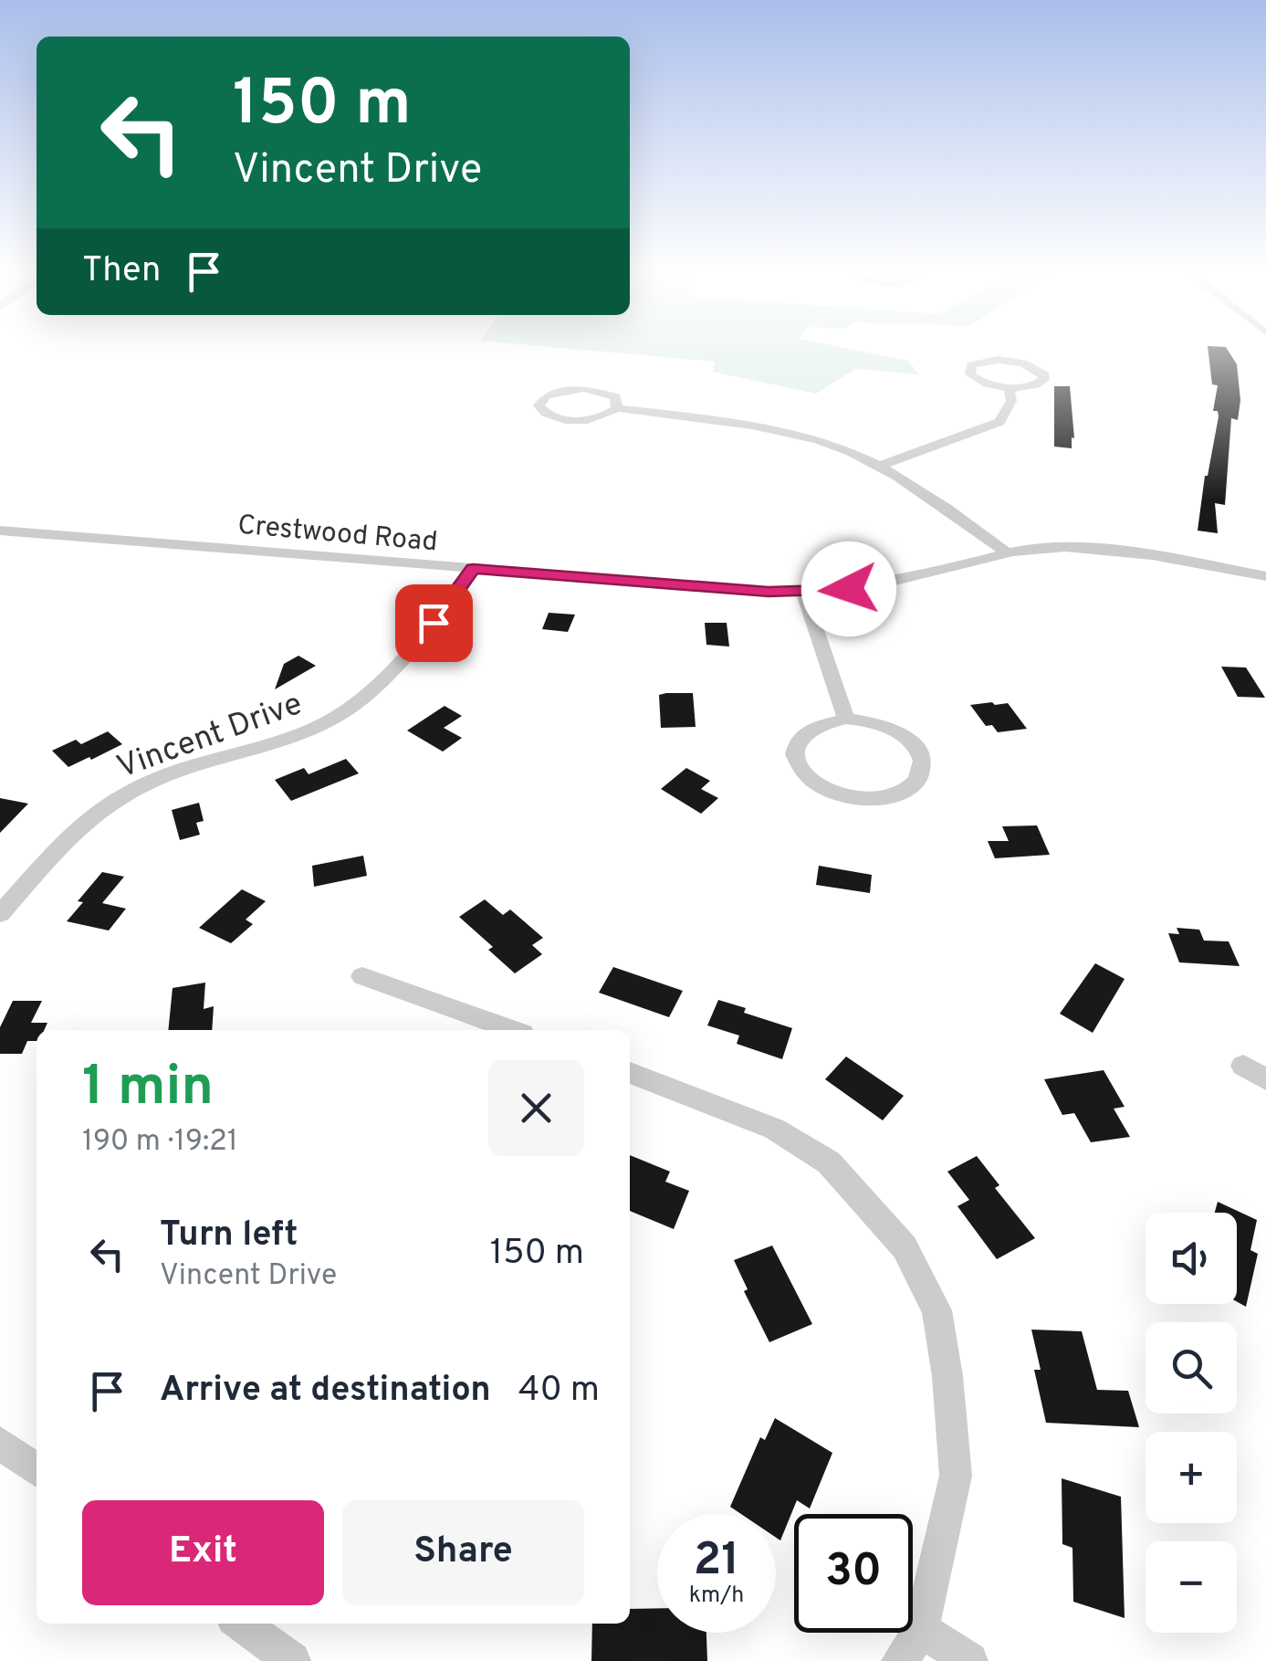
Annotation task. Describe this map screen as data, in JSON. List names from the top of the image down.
{
  "streets": {
    "street": ["Crestwood Road", "Vincent Drive"]
  },
  "crossings": [
    ["Crestwood Road", "Vincent Drive"]
  ],
  "page": {
    "turn": ["150 m", "Vincent Drive"],
    "then": "Then",
    "heading": ["1 min", "190 m · 19:21"],
    "list": [
      {
        "name": "Turn left",
        "note": "Vincent Drive",
        "value": "150 m"
      },
      {
        "name": "Arrive at destination",
        "value": "40 m"
      }
    ],
    "map_buttons": ["+", "−"],
    "buttons": ["Exit", "Share"],
    "speed": "21 km/h",
    "limit": "30"
  }
}
